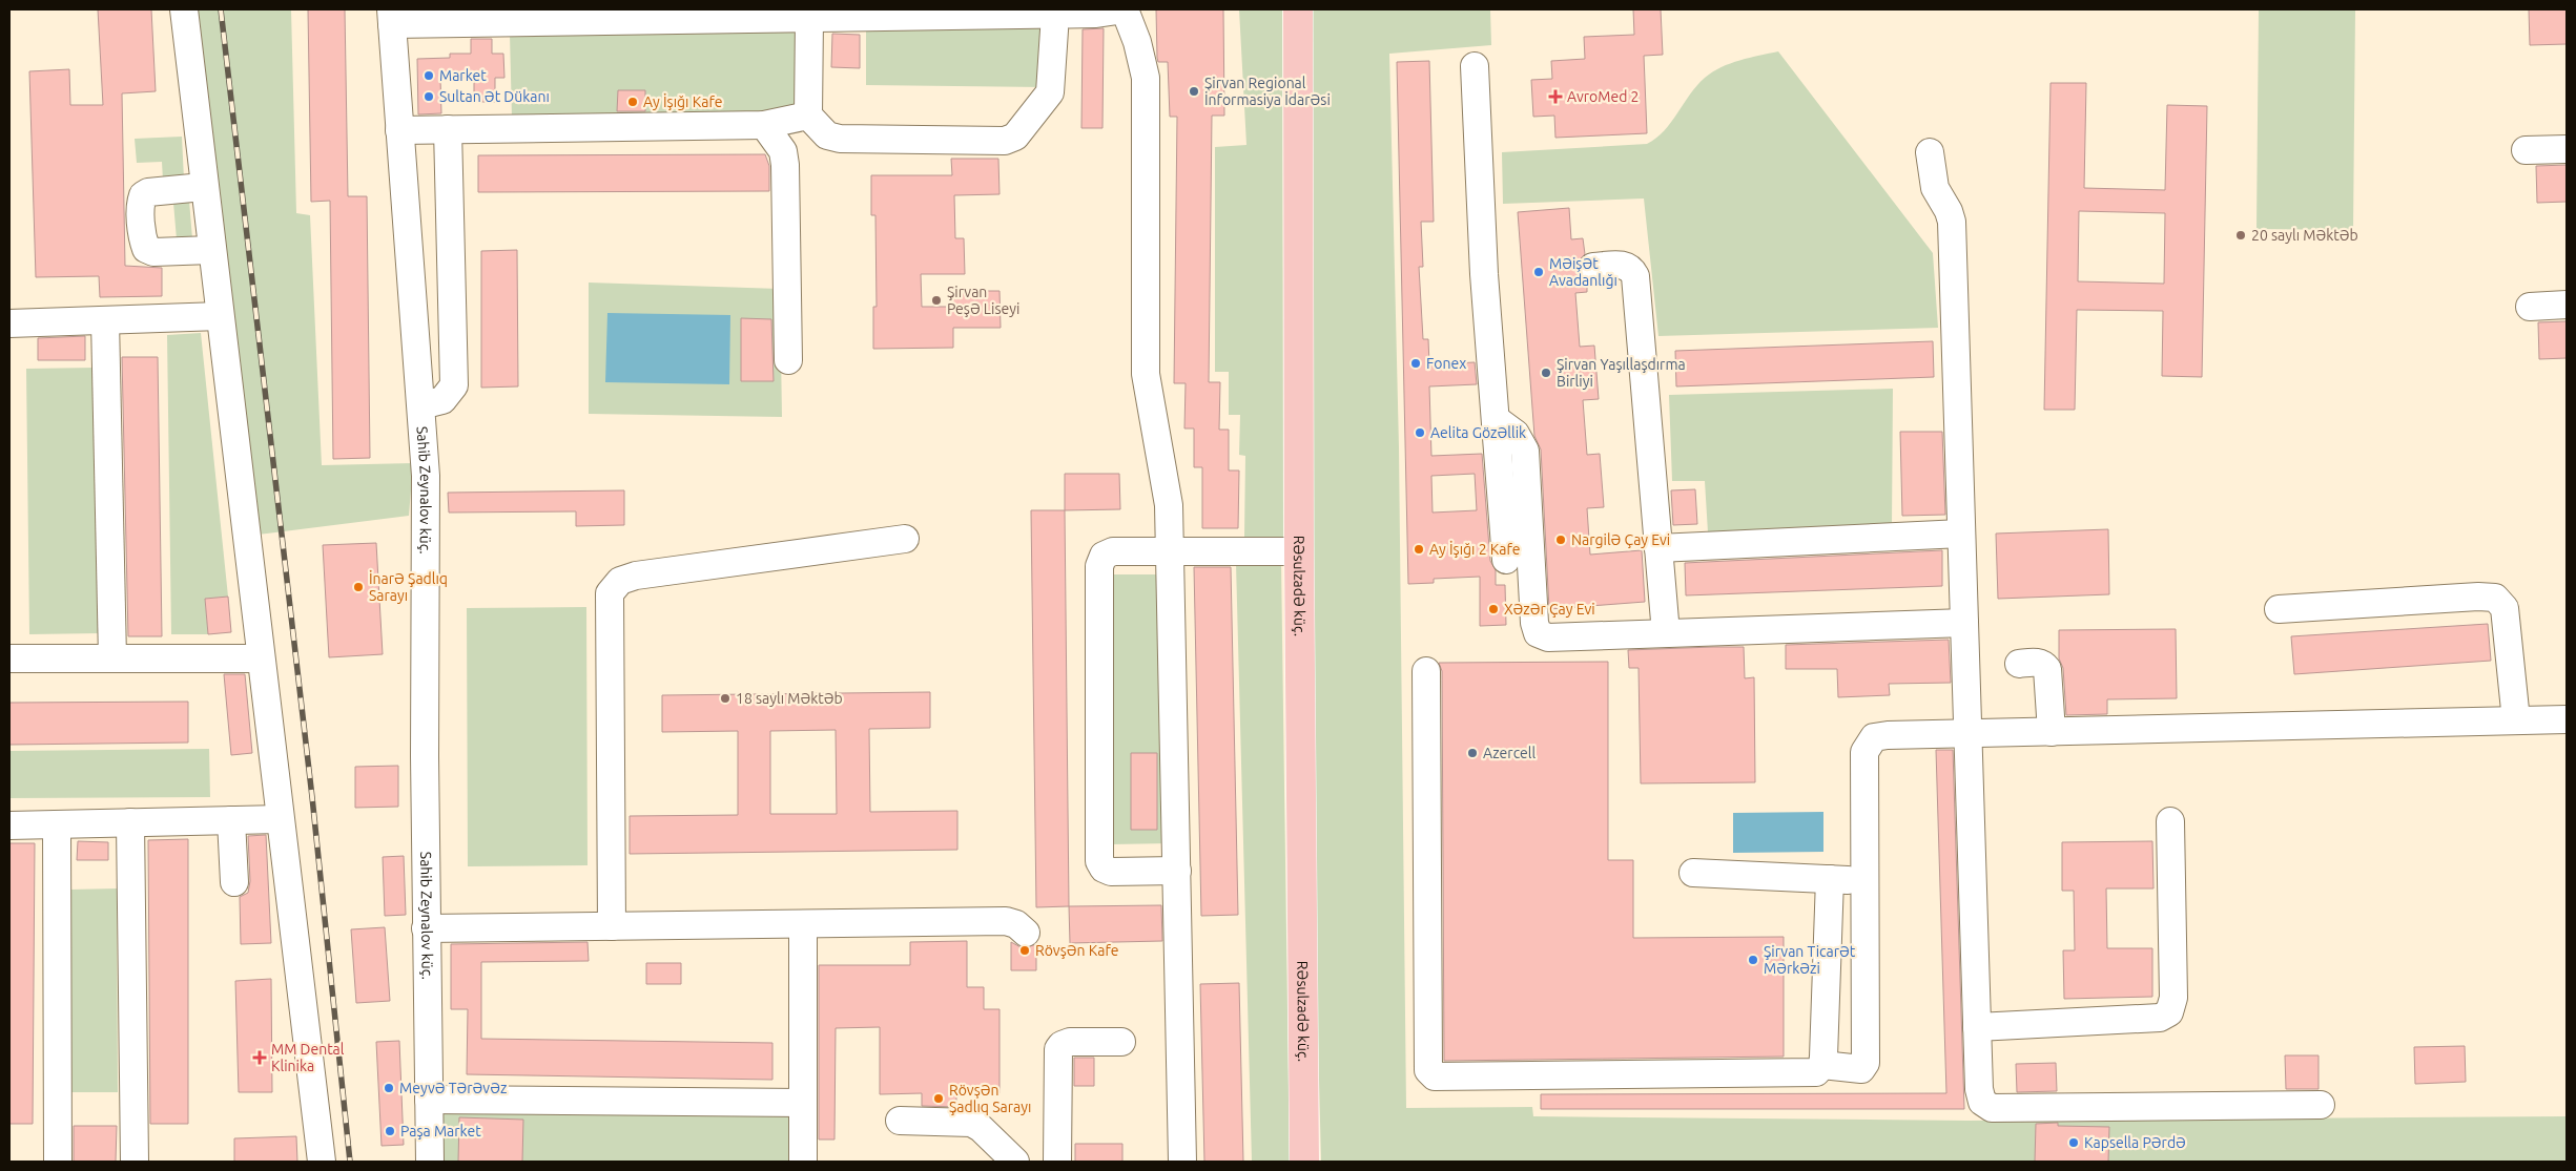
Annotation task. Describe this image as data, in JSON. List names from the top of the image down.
{
  "streets": {
    "main road": ["Rəsulzadə küç."],
    "street": ["Sahib Zeynalov küç."]
  },
  "places": {
    "other": [
      "Market",
      "Şirvan Regional İnformasiya İdarəsi",
      "Sultan Ət Dükanı",
      "Ay İşığı Kafe",
      "20 saylı Məktəb",
      "Məişət Avadanlığı",
      "Şirvan Peşə Liseyi",
      "Fonex",
      "Şirvan Yaşıllaşdırma Birliyi",
      "Aelita Gözəllik",
      "Nargilə Çay Evi",
      "Ay İşığı 2 Kafe",
      "İnarə Şadlıq Sarayı",
      "Xəzər Çay Evi",
      "18 saylı Məktəb",
      "Azercell",
      "Rövşən Kafe",
      "Şirvan Ticarət Mərkəzi",
      "Meyvə Tərəvəz",
      "Rövşən Şadlıq Sarayı",
      "Paşa Market",
      "Kapsella Pərdə"
    ],
    "health": ["AvroMed 2", "MM Dental Klinika"]
  }
}
